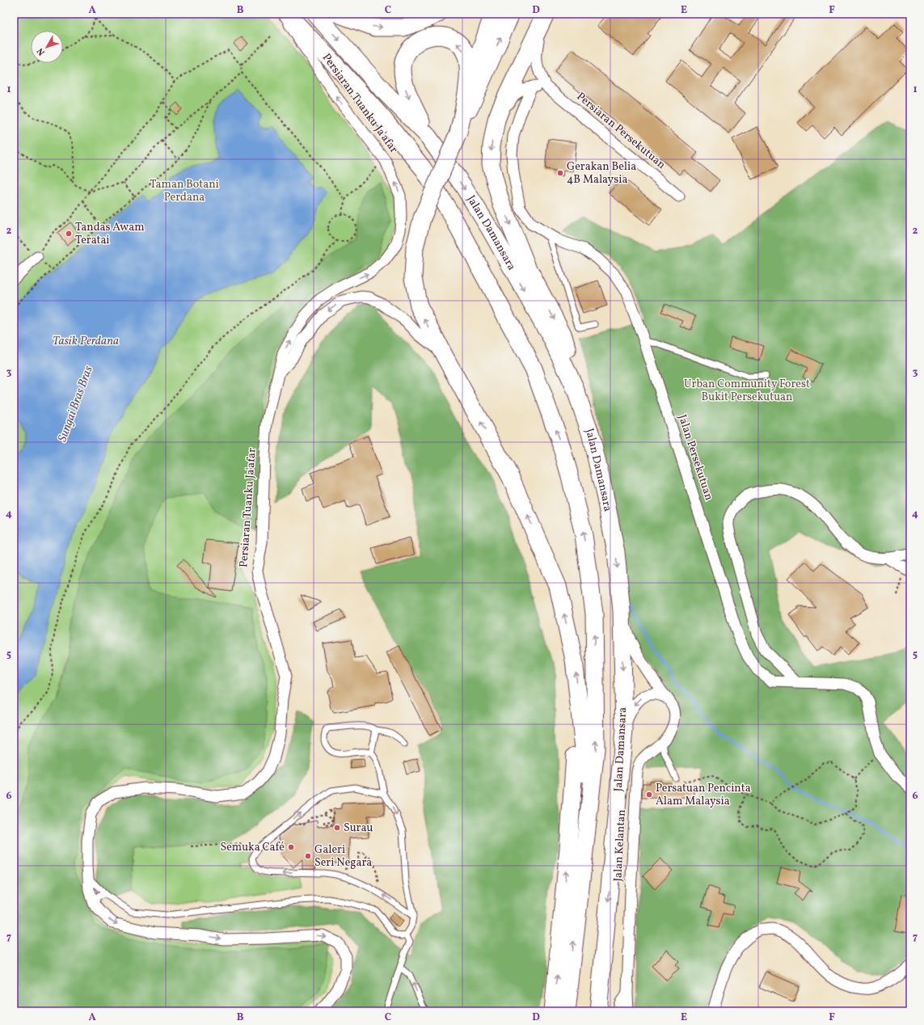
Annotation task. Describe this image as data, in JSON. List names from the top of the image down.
{
  "streets": {
    "main road": ["Jalan Damansara"],
    "street": [
      "Persiaran Tuanku Ja'afar",
      "Persiaran Persekutuan",
      "Jalan Persekutuan",
      "Jalan Kelantan"
    ]
  },
  "crossings": [
    ["Jalan Damansara", "Jalan Kelantan"]
  ],
  "water": ["Tasik Perdana", "Sungai Bras Bras"],
  "parks": ["Taman Botani Perdana", "Urban Community Forest Bukit Persekutuan"],
  "places": [
    "Gerakan Belia 4B Malaysia",
    "Tandas Awam Teratai",
    "Persatuan Pencinta Alam Malaysia",
    "Surau",
    "Semuka Café",
    "Galeri Seri Negara"
  ],
  "north": "bottom left",
  "grid": {
    "columns": [
      "A",
      "B",
      "C",
      "D",
      "E",
      "F"
    ],
    "rows": [
      "1",
      "2",
      "3",
      "4",
      "5",
      "6",
      "7"
    ]
  }
}
